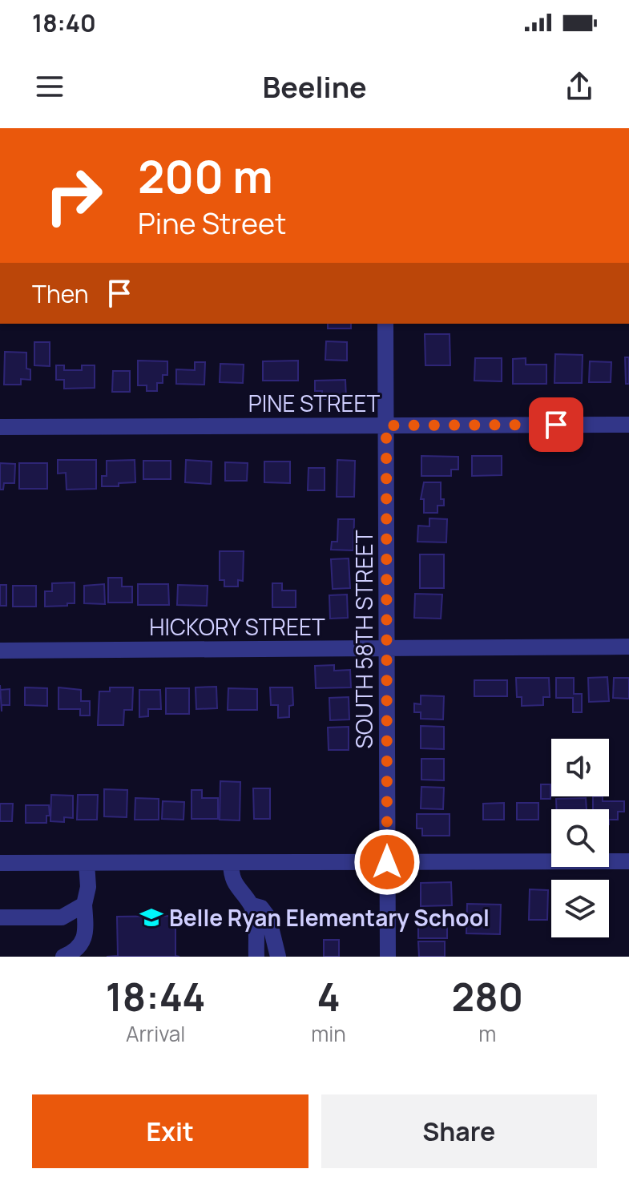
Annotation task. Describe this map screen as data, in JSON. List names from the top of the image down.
{
  "streets": {
    "street": ["PINE STREET", "HICKORY STREET", "SOUTH 58TH STREET"]
  },
  "crossings": [
    ["PINE STREET", "SOUTH 58TH STREET"],
    ["HICKORY STREET", "SOUTH 58TH STREET"]
  ],
  "places": {
    "school or university": ["Belle Ryan Elementary School"]
  },
  "page": {
    "status": "18:40",
    "header": "Beeline",
    "turn": ["200 m", "Pine Street"],
    "then": "Then",
    "eta": [
      "18:44",
      "Arrival",
      "4",
      "min",
      "280",
      "m"
    ],
    "buttons": ["Exit", "Share"]
  }
}
